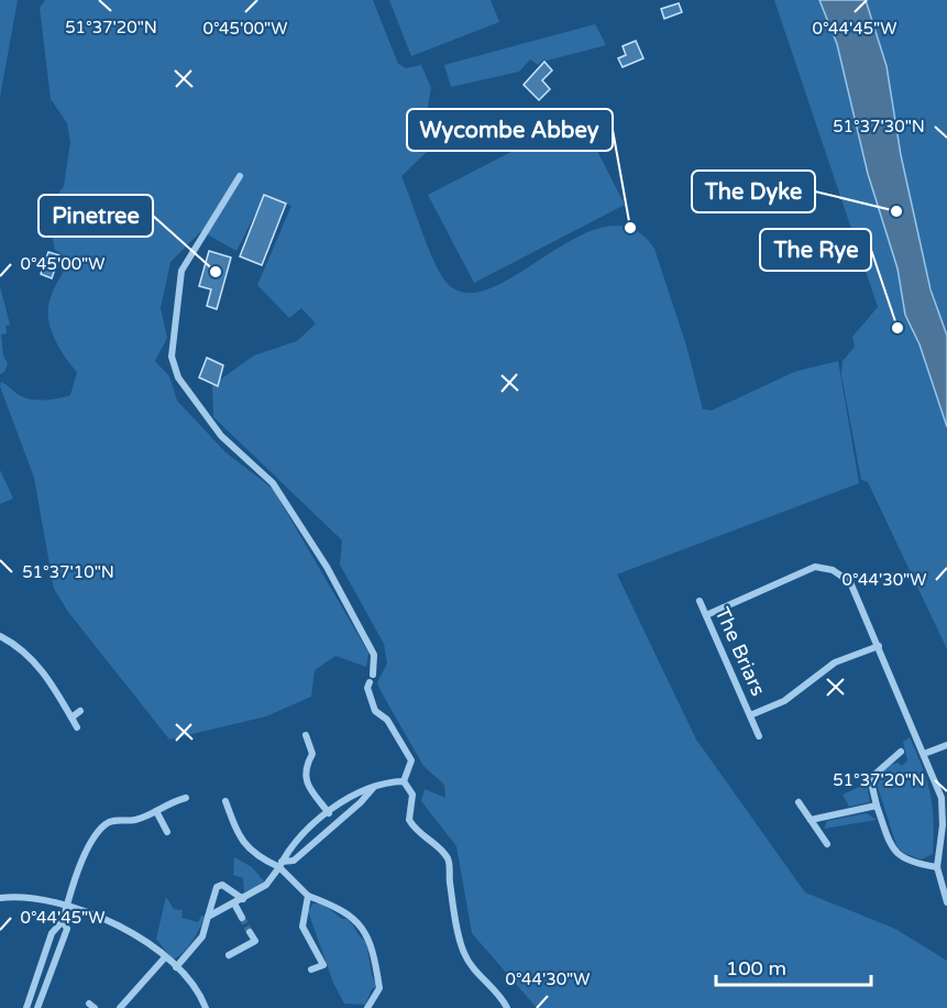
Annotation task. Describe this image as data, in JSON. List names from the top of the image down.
{
  "streets": {
    "street": ["The Briars"]
  },
  "places": [
    "The Dyke",
    "Wycombe Abbey",
    "Pinetree",
    "The Rye"
  ],
  "scale_bar": "100 m",
  "coordinates": [
    "51°37'20\"N",
    "0°45'00\"W",
    "0°44'45\"W",
    "51°37'30\"N",
    "51°37'10\"N",
    "0°44'30\"W"
  ]
}
